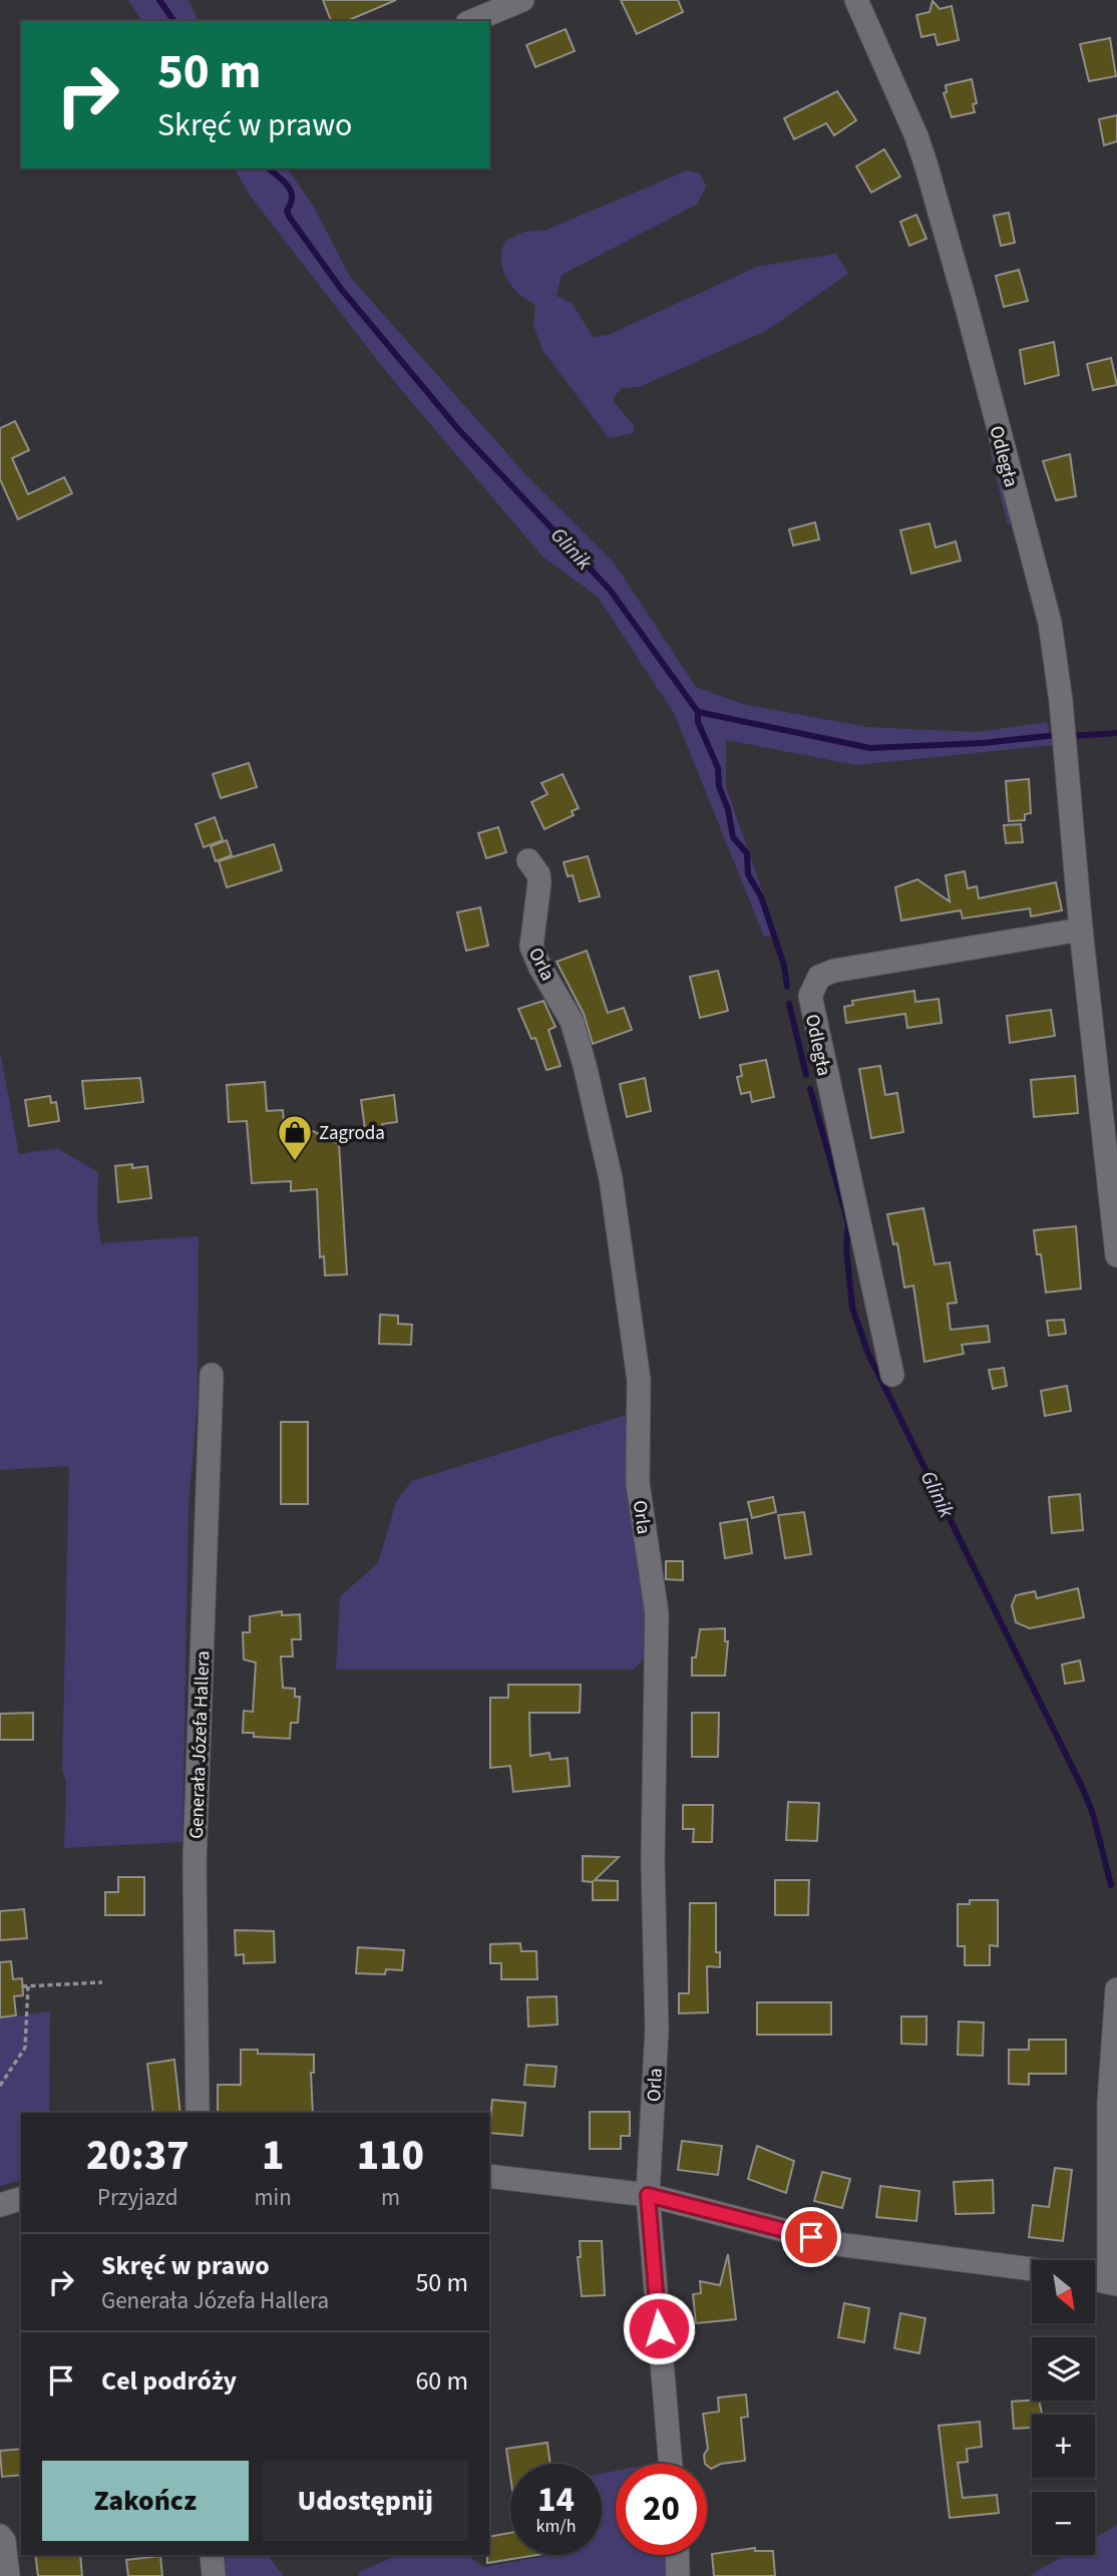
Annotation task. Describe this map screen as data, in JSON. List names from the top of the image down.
{
  "streets": {
    "street": ["Odległa", "Orla", "Generała Józefa Hallera"]
  },
  "water": ["Glinik"],
  "places": {
    "shop": ["Zagroda"]
  },
  "north": "bottom right",
  "page": {
    "turn": ["50 m", "Skręć w prawo"],
    "eta": [
      "20:37",
      "Przyjazd",
      "1",
      "min",
      "110",
      "m"
    ],
    "list": [
      {
        "name": "Skręć w prawo",
        "note": "Generała Józefa Hallera",
        "value": "50 m"
      },
      {
        "name": "Cel podróży",
        "value": "60 m"
      }
    ],
    "map_buttons": ["+", "−"],
    "buttons": ["Zakończ", "Udostępnij"],
    "speed": "14 km/h",
    "limit": "20"
  }
}
